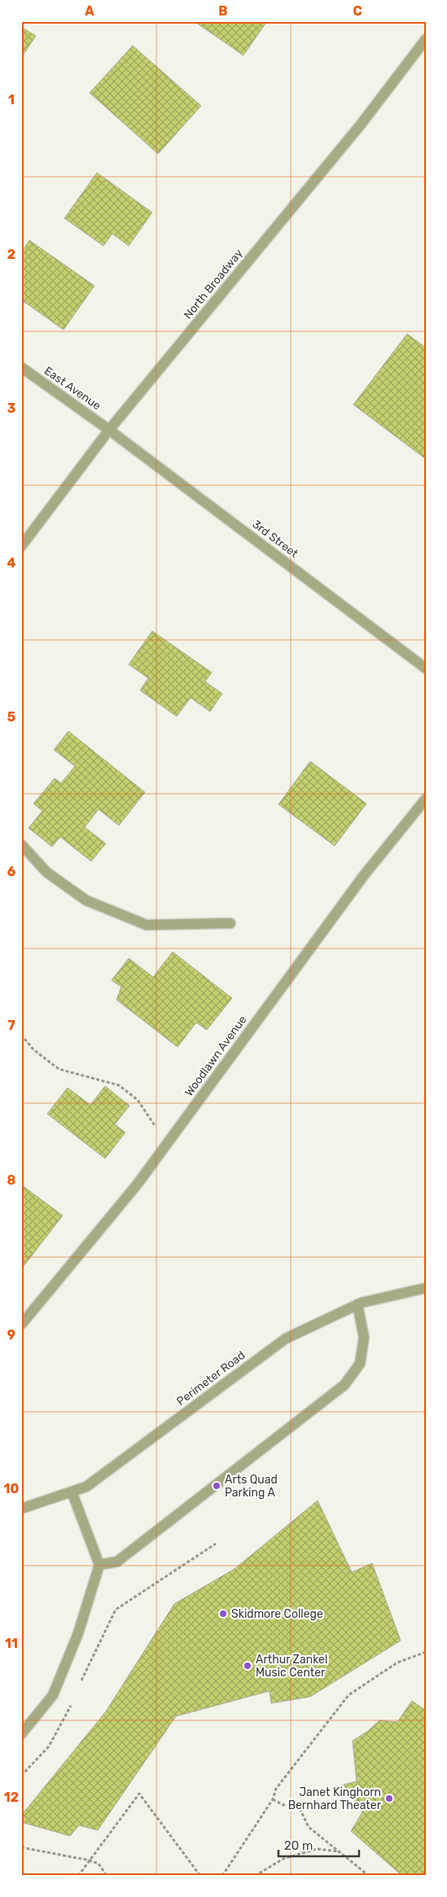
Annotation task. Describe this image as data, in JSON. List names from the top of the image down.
{
  "streets": {
    "street": [
      "North Broadway",
      "East Avenue",
      "3rd Street",
      "Woodlawn Avenue",
      "Perimeter Road"
    ]
  },
  "crossings": [
    ["North Broadway", "East Avenue"],
    ["North Broadway", "3rd Street"],
    ["East Avenue", "3rd Street"]
  ],
  "places": [
    "Arts Quad Parking A",
    "Skidmore College",
    "Arthur Zankel Music Center",
    "Janet Kinghorn Bernhard Theater"
  ],
  "scale_bar": "20 m",
  "grid": {
    "columns": ["A", "B", "C"],
    "rows": [
      "1",
      "2",
      "3",
      "4",
      "5",
      "6",
      "7",
      "8",
      "9",
      "10",
      "11",
      "12"
    ]
  }
}
